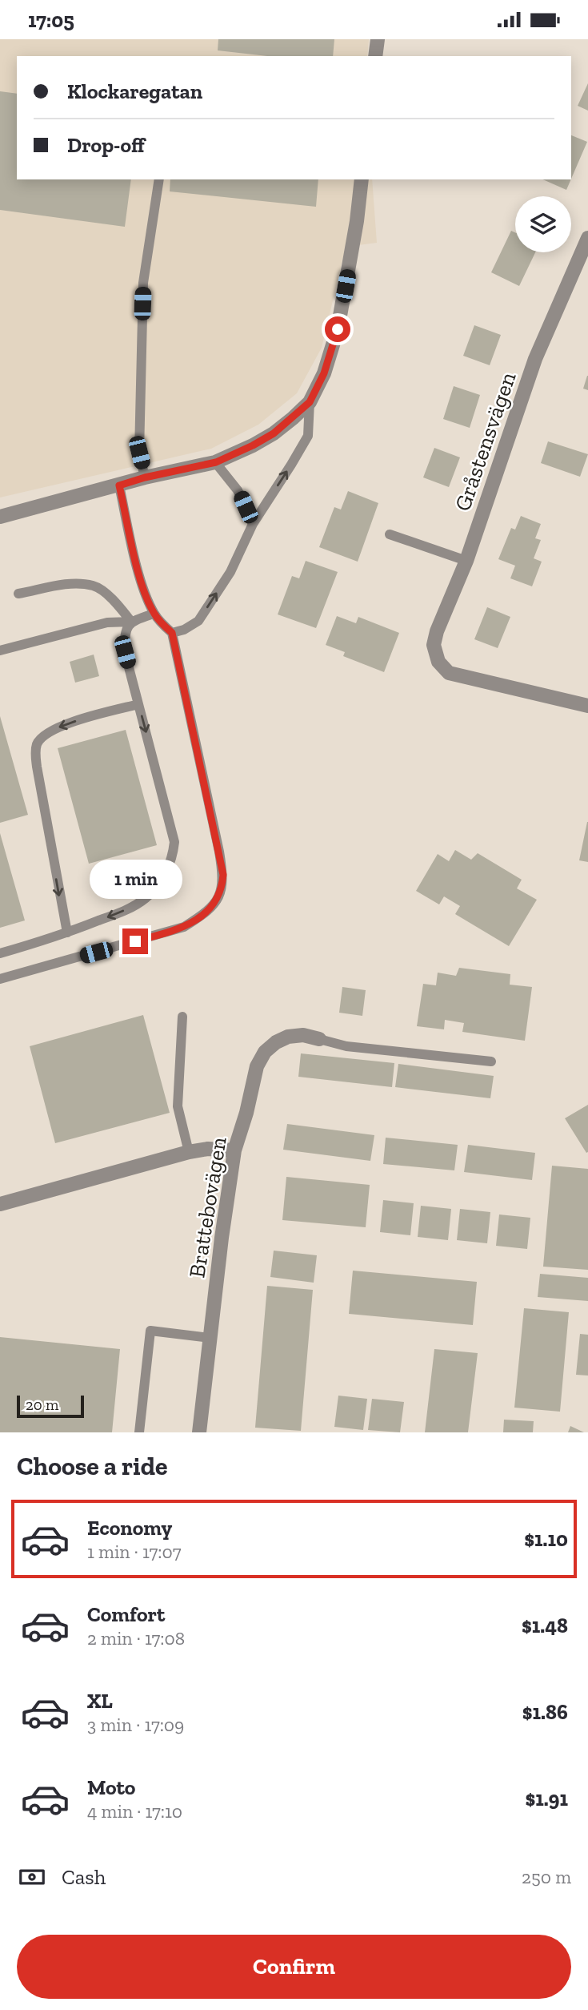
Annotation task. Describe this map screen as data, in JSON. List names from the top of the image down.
{
  "streets": {
    "street": ["Gråstensvägen", "Brattebovägen"]
  },
  "scale_bar": "20 m",
  "page": {
    "status": "17:05",
    "banner": ["Klockaregatan", "Drop-off"],
    "bubble": "1 min",
    "scale": "20 m",
    "heading": "Choose a ride",
    "list": [
      {
        "name": "Economy",
        "note": "1 min · 17:07",
        "value": "$1.10"
      },
      {
        "name": "Comfort",
        "note": "2 min · 17:08",
        "value": "$1.48"
      },
      {
        "name": "XL",
        "note": "3 min · 17:09",
        "value": "$1.86"
      },
      {
        "name": "Moto",
        "note": "4 min · 17:10",
        "value": "$1.91"
      }
    ],
    "pay": ["Cash", "250 m"],
    "buttons": "Confirm"
  }
}
